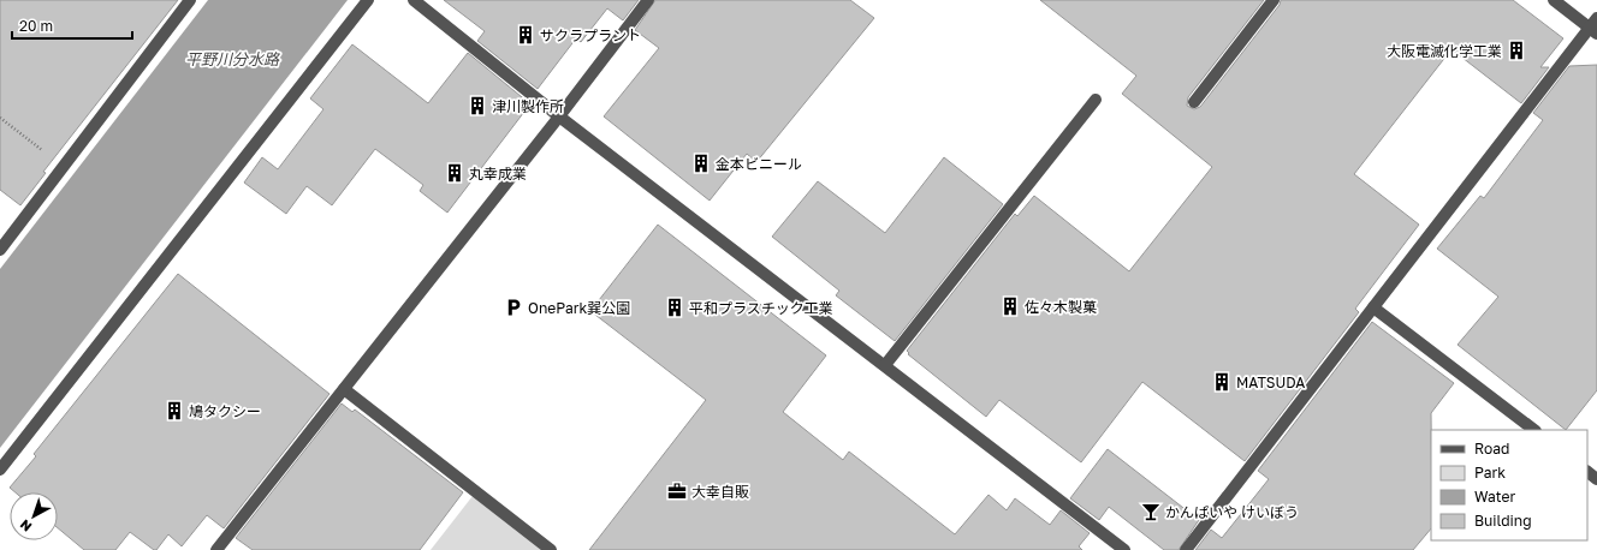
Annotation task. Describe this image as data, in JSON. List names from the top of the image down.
{
  "water": ["平野川分水路"],
  "places": {
    "building": [
      "サクラプラント",
      "大阪電滅化学工業",
      "津川製作所",
      "金本ビニール",
      "丸幸成業",
      "佐々木製菓",
      "平和プラスチック工業",
      "MATSUDA",
      "鳩タクシー"
    ],
    "parking": ["OnePark巽公園"],
    "office": ["大幸自販"],
    "bar": ["かんぱいや けいぼう"]
  },
  "legend": [
    "Road",
    "Park",
    "Water",
    "Building"
  ],
  "scale_bar": "20 m",
  "north": "bottom left"
}
